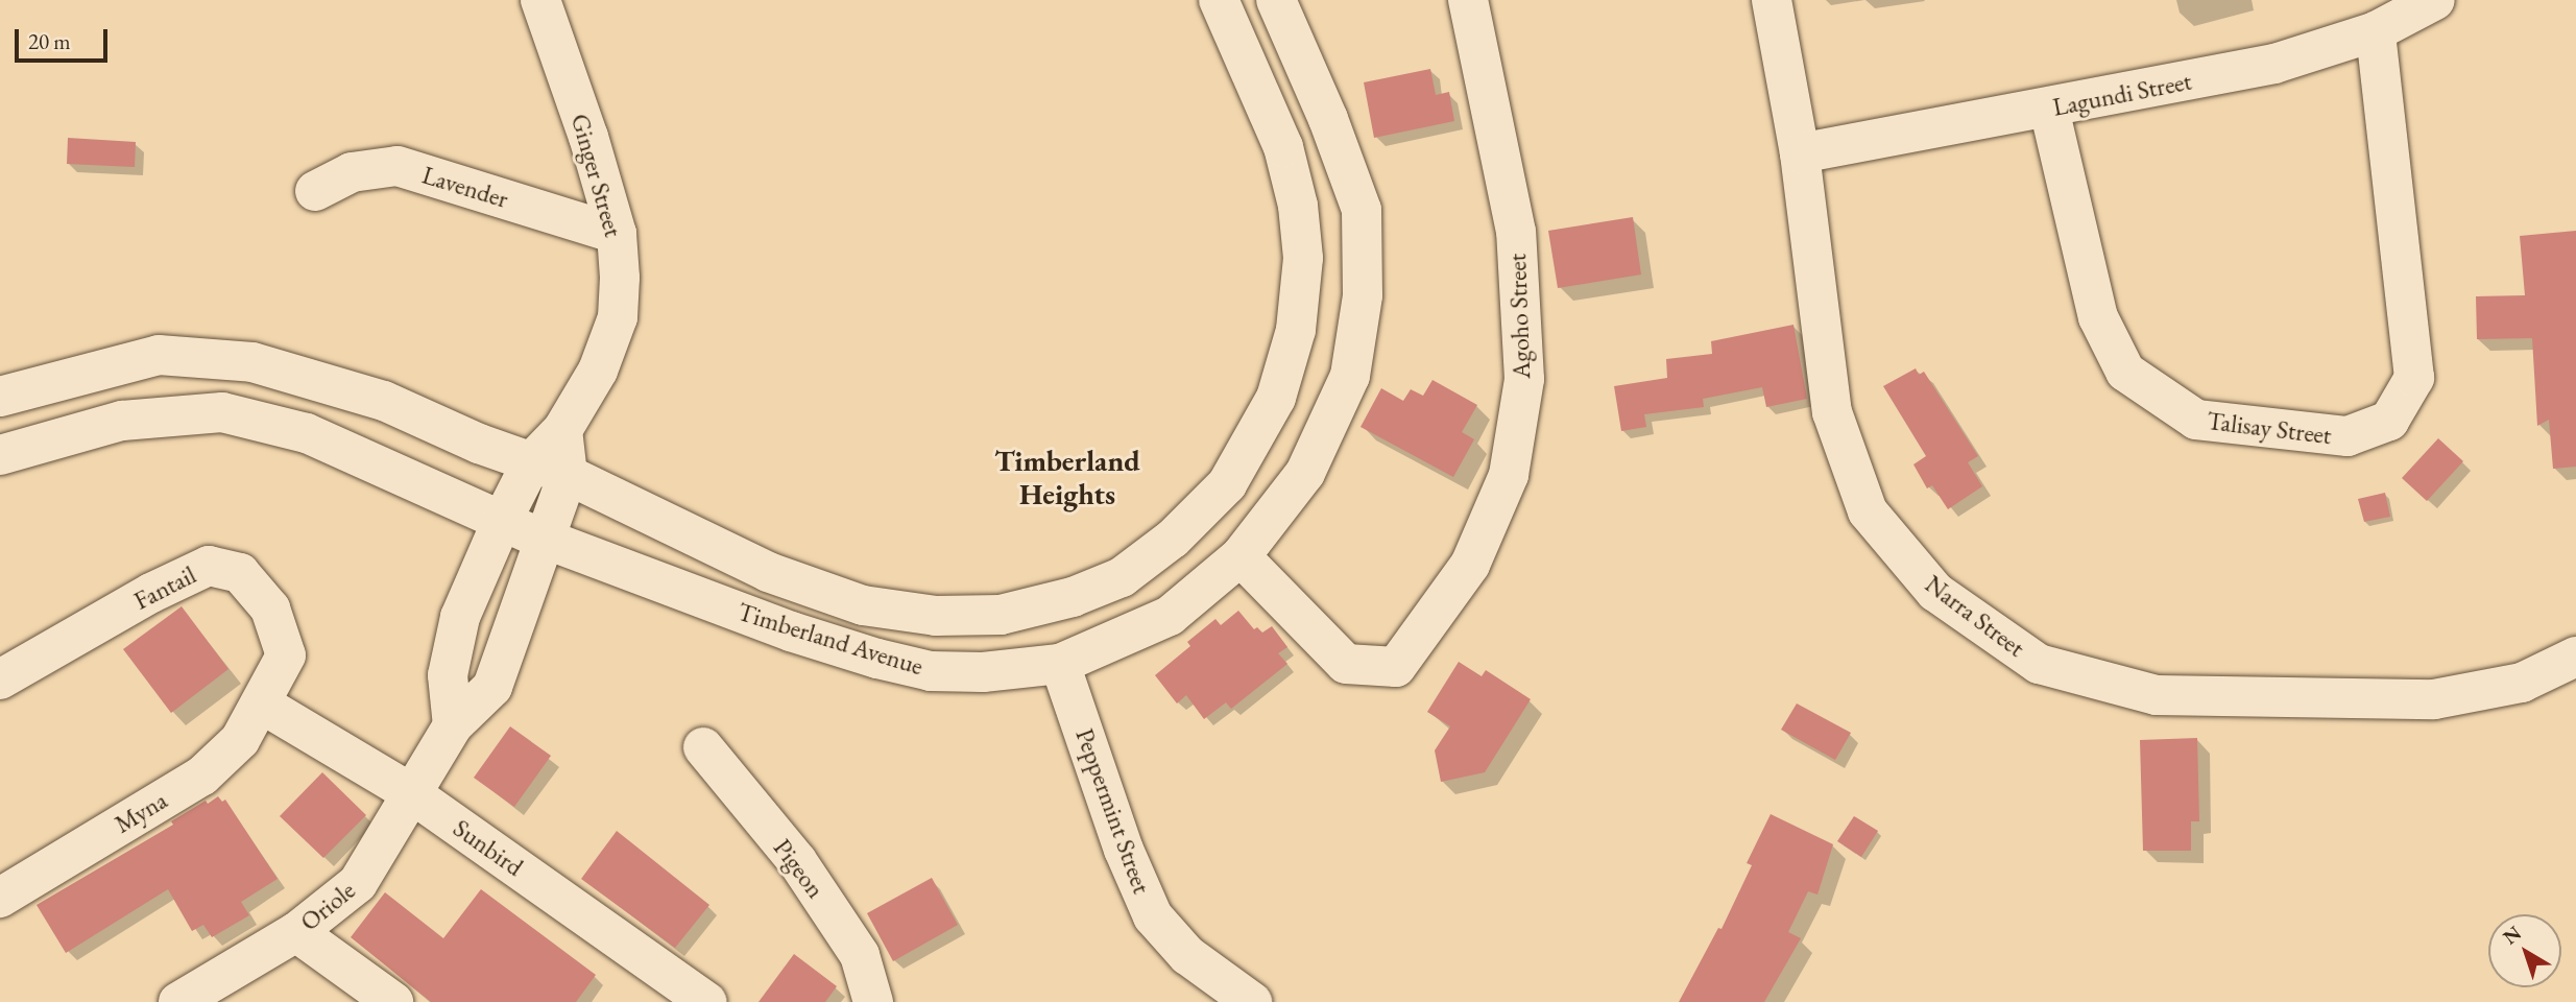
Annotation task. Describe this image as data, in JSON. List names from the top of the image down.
{
  "streets": {
    "street": [
      "Lagundi Street",
      "Ginger Street",
      "Lavender",
      "Agoho Street",
      "Talisay Street",
      "Fantail",
      "Narra Street",
      "Timberland Avenue",
      "Peppermint Street",
      "Myna",
      "Sunbird",
      "Pigeon",
      "Oriole"
    ]
  },
  "crossings": [
    ["Lagundi Street", "Talisay Street"],
    ["Lagundi Street", "Narra Street"],
    ["Ginger Street", "Lavender"],
    ["Ginger Street", "Timberland Avenue"],
    ["Ginger Street", "Oriole"],
    ["Agoho Street", "Timberland Avenue"],
    ["Fantail", "Myna"],
    ["Fantail", "Sunbird"],
    ["Timberland Avenue", "Peppermint Street"],
    ["Myna", "Sunbird"],
    ["Sunbird", "Oriole"]
  ],
  "districts": ["Timberland Heights"],
  "scale_bar": "20 m",
  "north": "top left"
}
